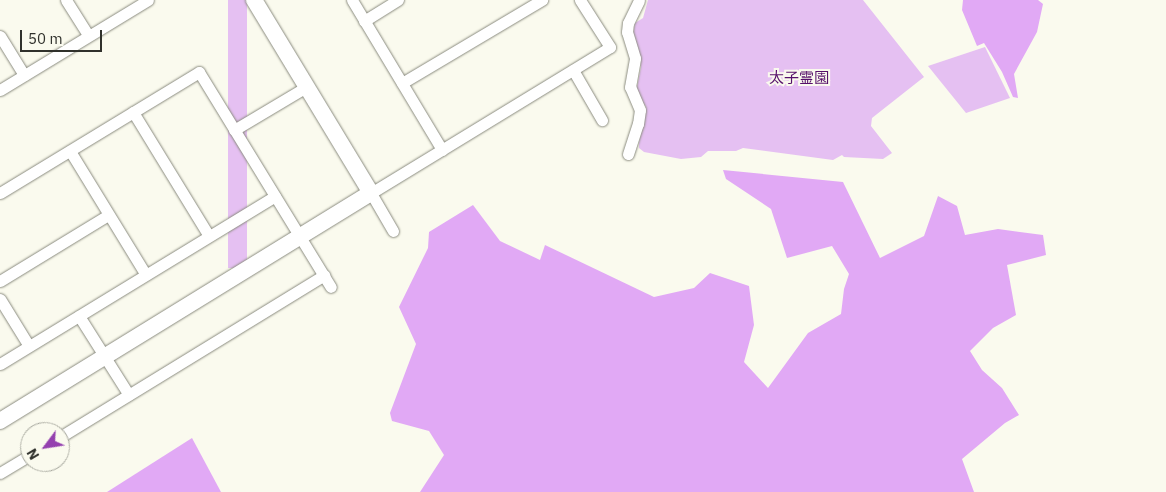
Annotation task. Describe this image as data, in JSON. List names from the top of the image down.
{
  "parks": ["太子霊園"],
  "scale_bar": "50 m",
  "north": "bottom left"
}
